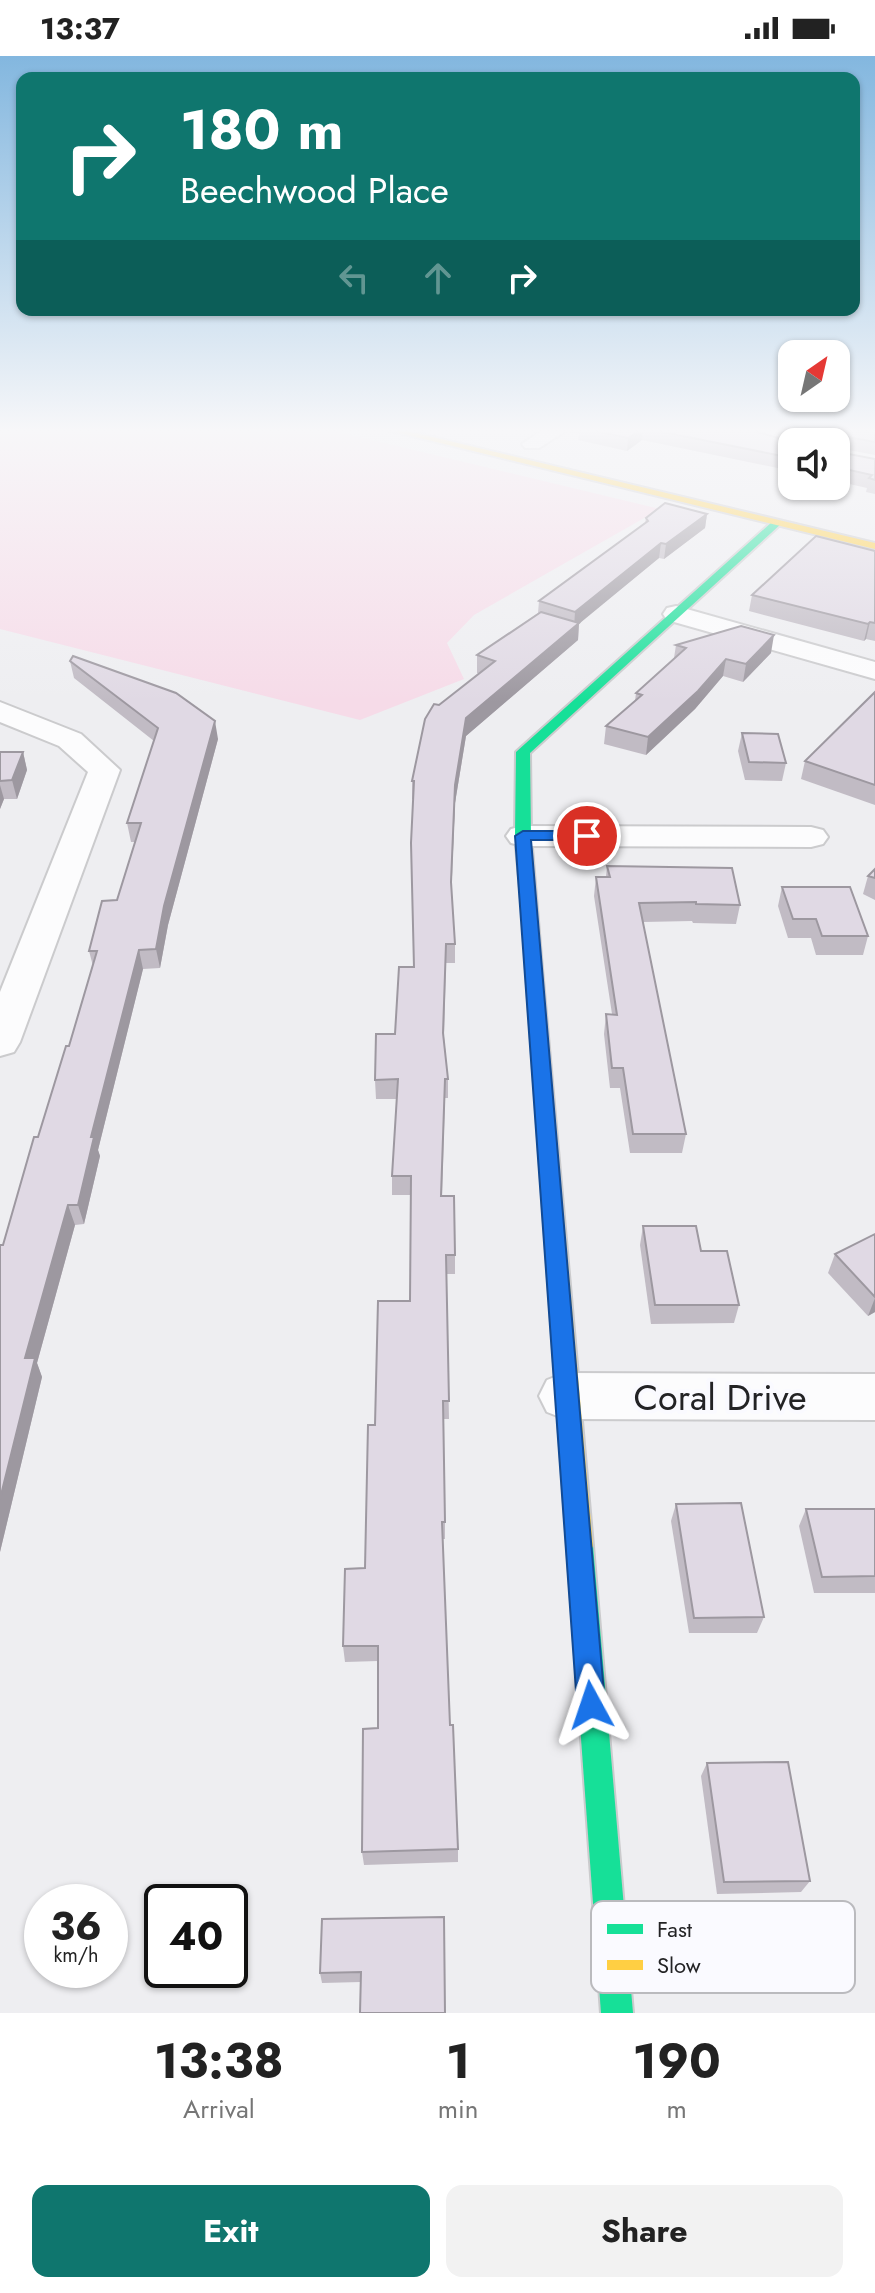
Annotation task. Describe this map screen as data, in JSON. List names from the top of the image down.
{
  "streets": {
    "street": ["Coral Drive"]
  },
  "legend": ["Fast", "Slow"],
  "north": "top right",
  "page": {
    "status": "13:37",
    "turn": ["180 m", "Beechwood Place"],
    "speed": "36 km/h",
    "limit": "40",
    "eta": [
      "13:38",
      "Arrival",
      "1",
      "min",
      "190",
      "m"
    ],
    "buttons": ["Exit", "Share"]
  }
}
